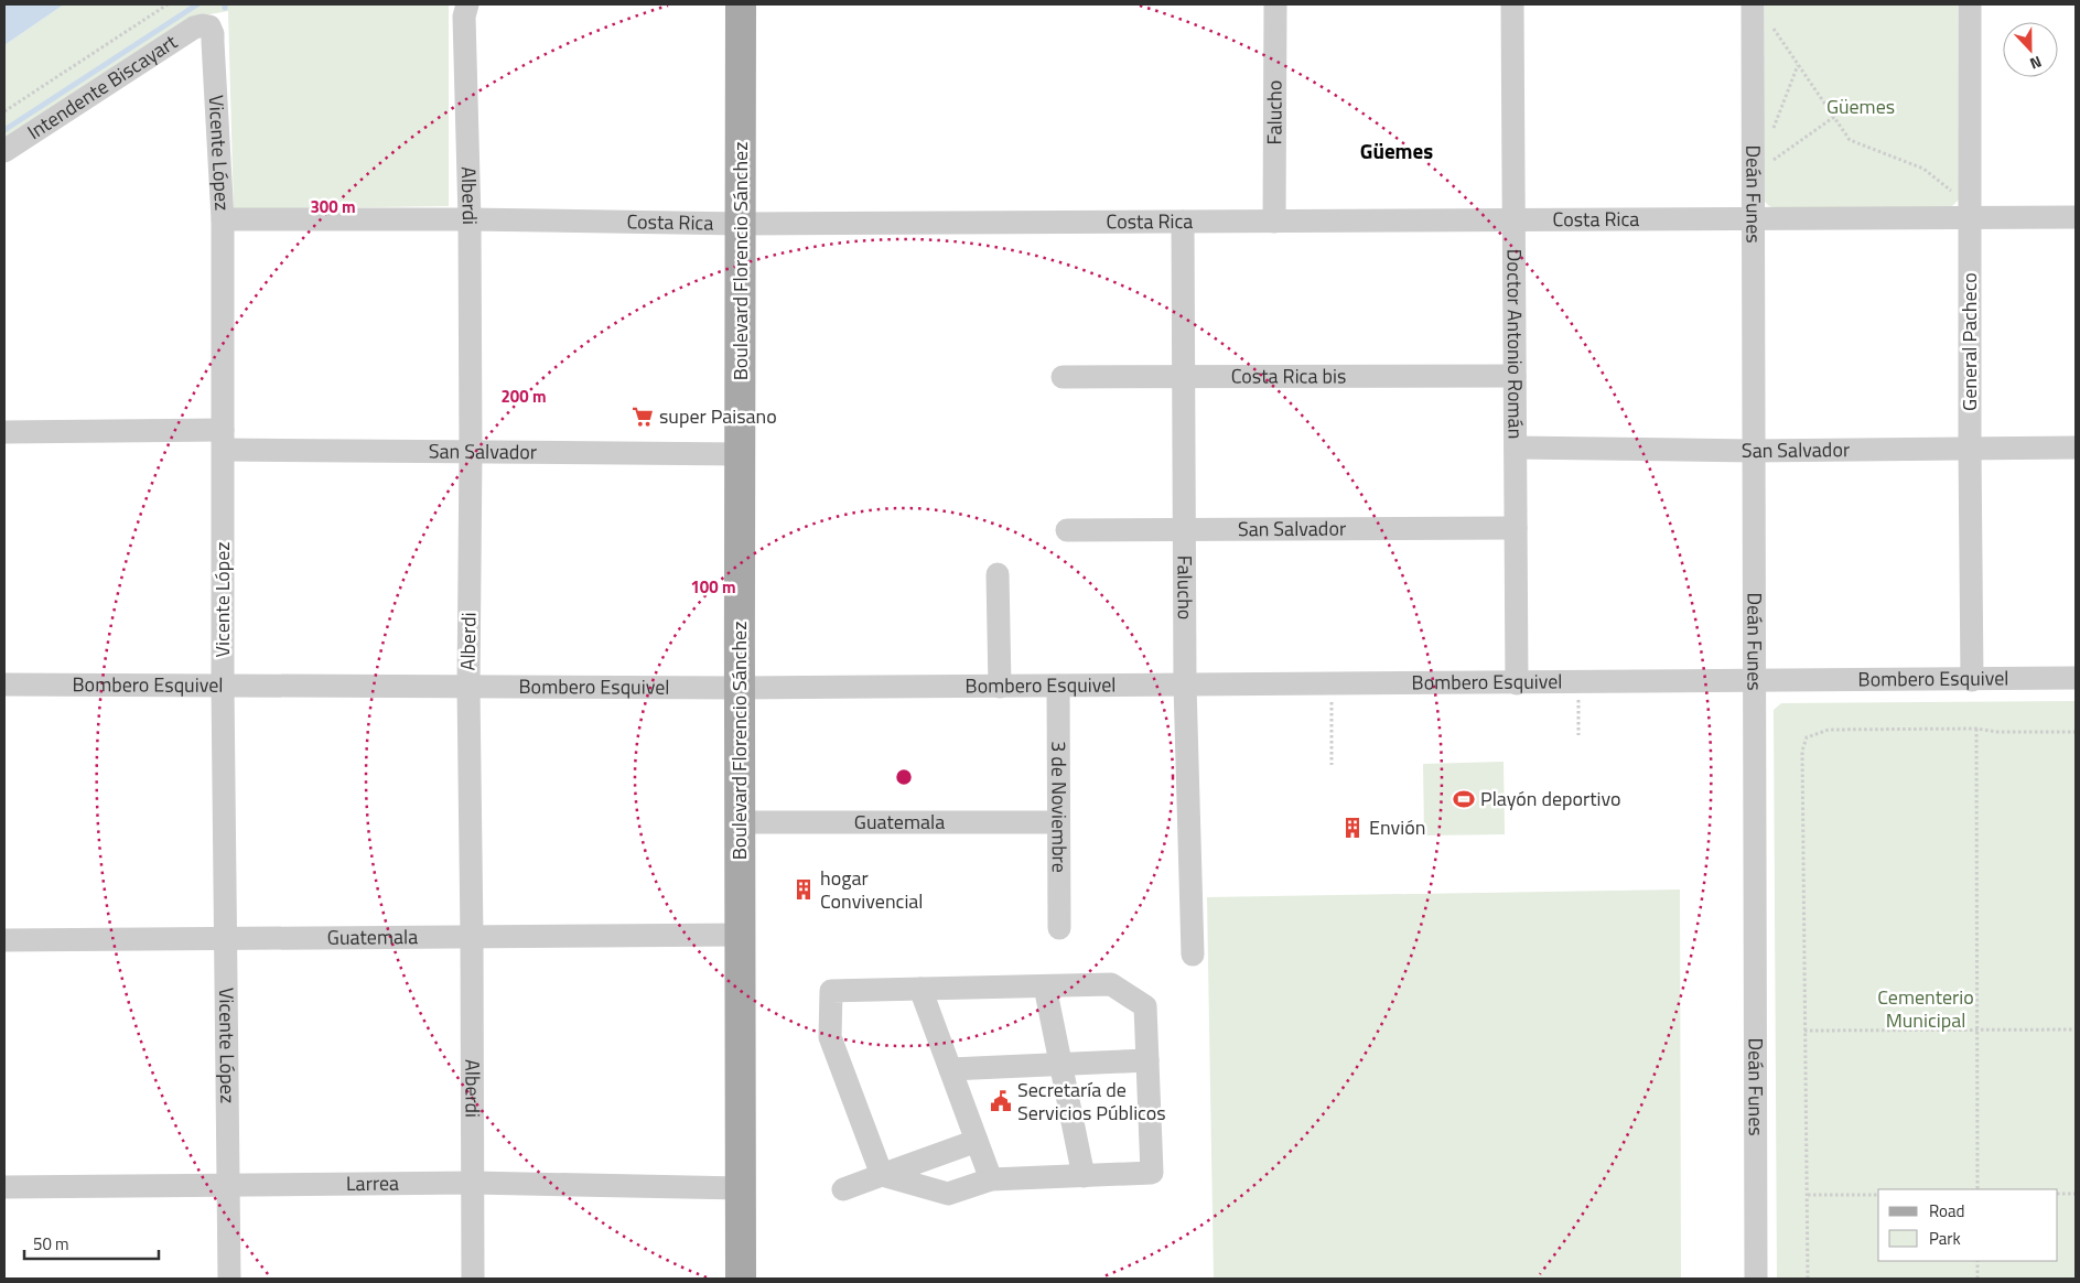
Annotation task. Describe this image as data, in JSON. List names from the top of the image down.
{
  "streets": {
    "main road": ["Boulevard Florencio Sánchez"],
    "street": [
      "Intendente Biscayart",
      "Falucho",
      "Vicente López",
      "Alberdi",
      "Deán Funes",
      "Costa Rica",
      "General Pacheco",
      "Doctor Antonio Román",
      "Costa Rica bis",
      "San Salvador",
      "Bombero Esquivel",
      "3 de Noviembre",
      "Guatemala",
      "Larrea"
    ]
  },
  "crossings": [
    ["Intendente Biscayart", "Vicente López"],
    ["Falucho", "Costa Rica"],
    ["Falucho", "Costa Rica bis"],
    ["Falucho", "San Salvador"],
    ["Falucho", "Bombero Esquivel"],
    ["Vicente López", "Costa Rica"],
    ["Vicente López", "San Salvador"],
    ["Vicente López", "Bombero Esquivel"],
    ["Vicente López", "Guatemala"],
    ["Vicente López", "Larrea"],
    ["Alberdi", "Costa Rica"],
    ["Alberdi", "San Salvador"],
    ["Alberdi", "Bombero Esquivel"],
    ["Alberdi", "Guatemala"],
    ["Alberdi", "Larrea"],
    ["Deán Funes", "Costa Rica"],
    ["Deán Funes", "San Salvador"],
    ["Deán Funes", "Bombero Esquivel"],
    ["Costa Rica", "Boulevard Florencio Sánchez"],
    ["Costa Rica", "General Pacheco"],
    ["Costa Rica", "Doctor Antonio Román"],
    ["Boulevard Florencio Sánchez", "San Salvador"],
    ["Boulevard Florencio Sánchez", "Bombero Esquivel"],
    ["Boulevard Florencio Sánchez", "Guatemala"],
    ["Boulevard Florencio Sánchez", "Larrea"],
    ["General Pacheco", "San Salvador"],
    ["General Pacheco", "Bombero Esquivel"],
    ["Doctor Antonio Román", "Costa Rica bis"],
    ["Doctor Antonio Román", "San Salvador"],
    ["Doctor Antonio Román", "Bombero Esquivel"],
    ["Bombero Esquivel", "3 de Noviembre"],
    ["3 de Noviembre", "Guatemala"]
  ],
  "districts": ["Güemes"],
  "parks": ["Güemes", "Cementerio Municipal"],
  "places": {
    "supermarket": ["super Paisano"],
    "sports": ["Playón deportivo"],
    "building": ["Envión", "hogar Convivencial"],
    "public building": ["Secretaría de Servicios Públicos"]
  },
  "legend": ["Road", "Park"],
  "scale_bar": "50 m",
  "north": "bottom",
  "rings": ["300 m", "200 m", "100 m"]
}
